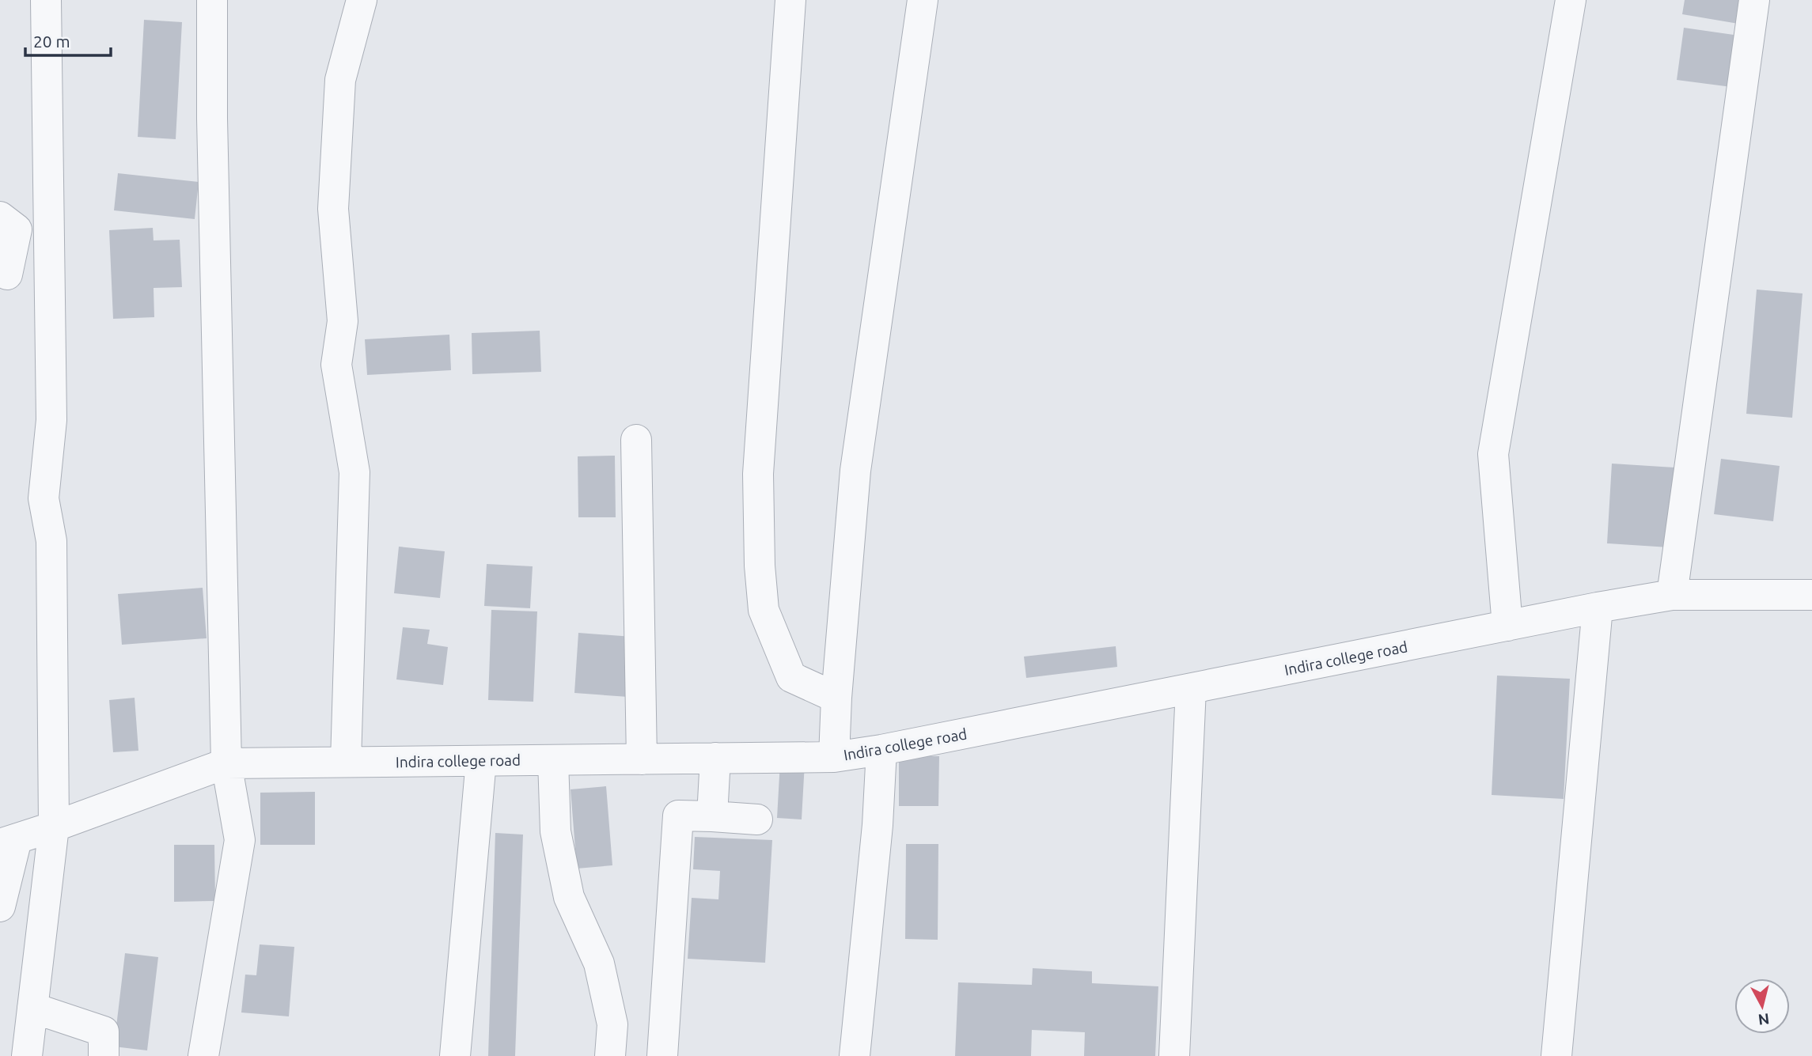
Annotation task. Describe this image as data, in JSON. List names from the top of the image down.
{
  "streets": {
    "street": ["Indira college road"]
  },
  "scale_bar": "20 m",
  "north": "bottom"
}
